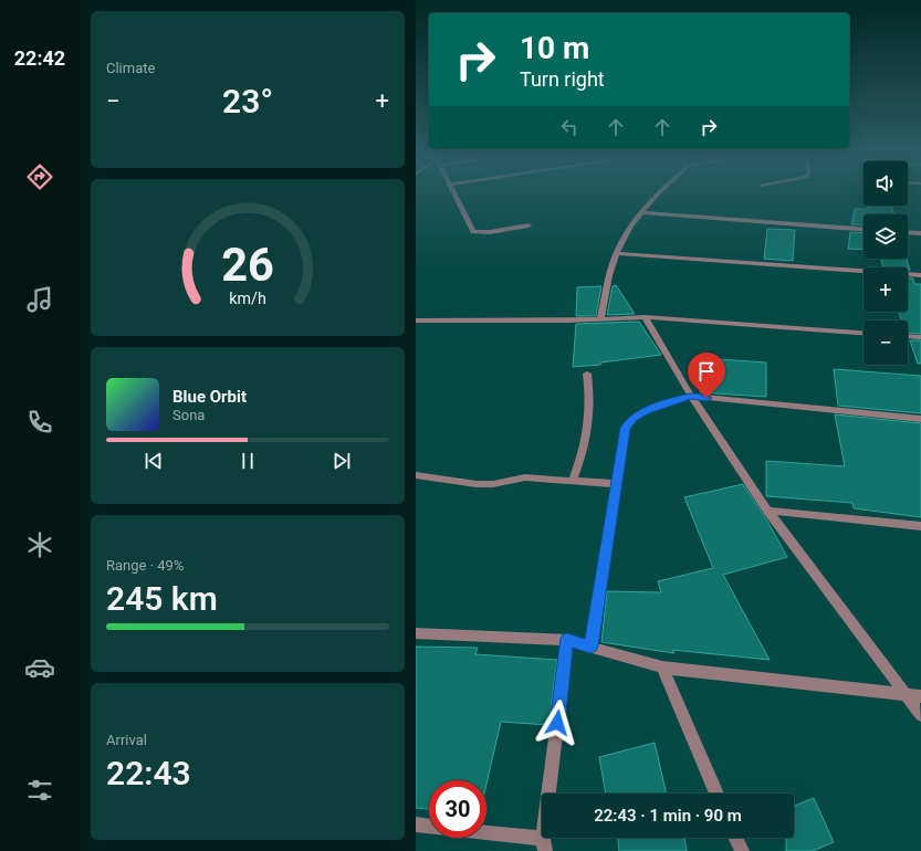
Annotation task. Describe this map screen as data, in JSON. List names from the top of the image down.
{
  "page": {
    "tabs": "22:42",
    "tile": [
      "Climate",
      ["Range · 49%", "245 km"],
      ["Arrival", "22:43"]
    ],
    "turn": ["10 m", "Turn right"],
    "heat": ["−", "23°", "+"],
    "map_buttons": ["+", "−"],
    "song": ["Blue Orbit", "Sona"],
    "limit": "30",
    "trip": "22:43 · 1 min · 90 m",
    "gauge": ["26", "km/h"]
  }
}
